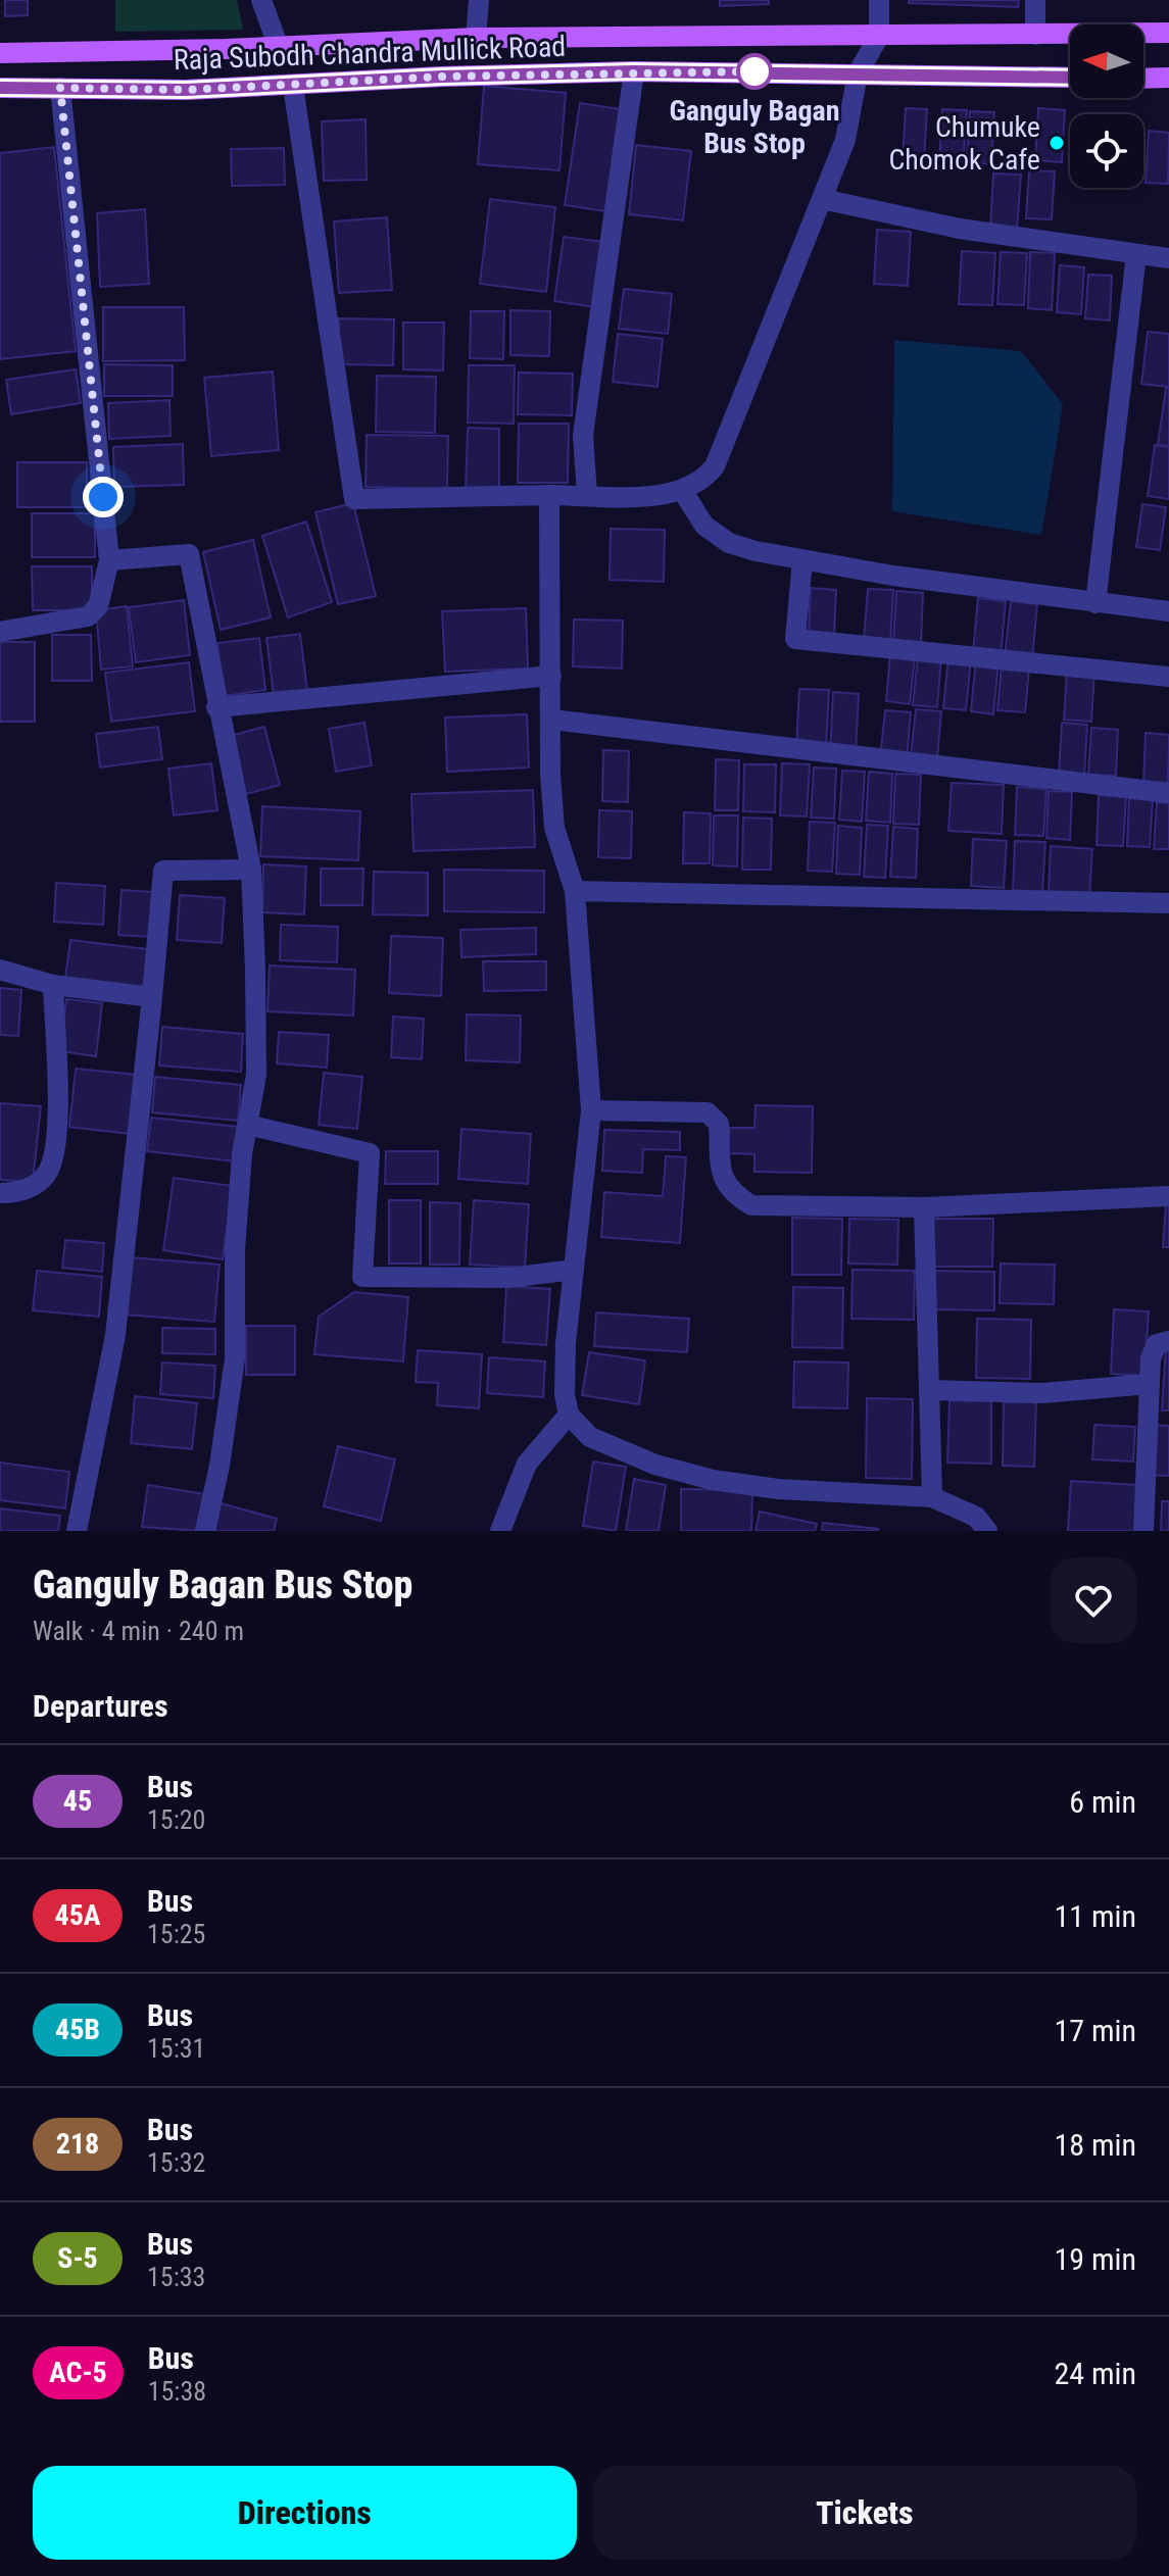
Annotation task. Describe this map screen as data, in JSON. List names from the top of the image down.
{
  "streets": {
    "main road": ["Raja Subodh Chandra Mullick Road"]
  },
  "places": ["Ganguly Bagan Bus Stop", "Chumuke Chomok Cafe"],
  "lines": ["bus line 45"],
  "north": "left",
  "page": {
    "heading": [
      ["Ganguly Bagan Bus Stop", "Walk · 4 min · 240 m"],
      "Departures"
    ],
    "list": [
      {
        "mark": "45",
        "name": "Bus",
        "note": "15:20",
        "value": "6 min"
      },
      {
        "mark": "45A",
        "name": "Bus",
        "note": "15:25",
        "value": "11 min"
      },
      {
        "mark": "45B",
        "name": "Bus",
        "note": "15:31",
        "value": "17 min"
      },
      {
        "mark": "218",
        "name": "Bus",
        "note": "15:32",
        "value": "18 min"
      },
      {
        "mark": "S-5",
        "name": "Bus",
        "note": "15:33",
        "value": "19 min"
      },
      {
        "mark": "AC-5",
        "name": "Bus",
        "note": "15:38",
        "value": "24 min"
      }
    ],
    "buttons": ["Directions", "Tickets"]
  }
}
